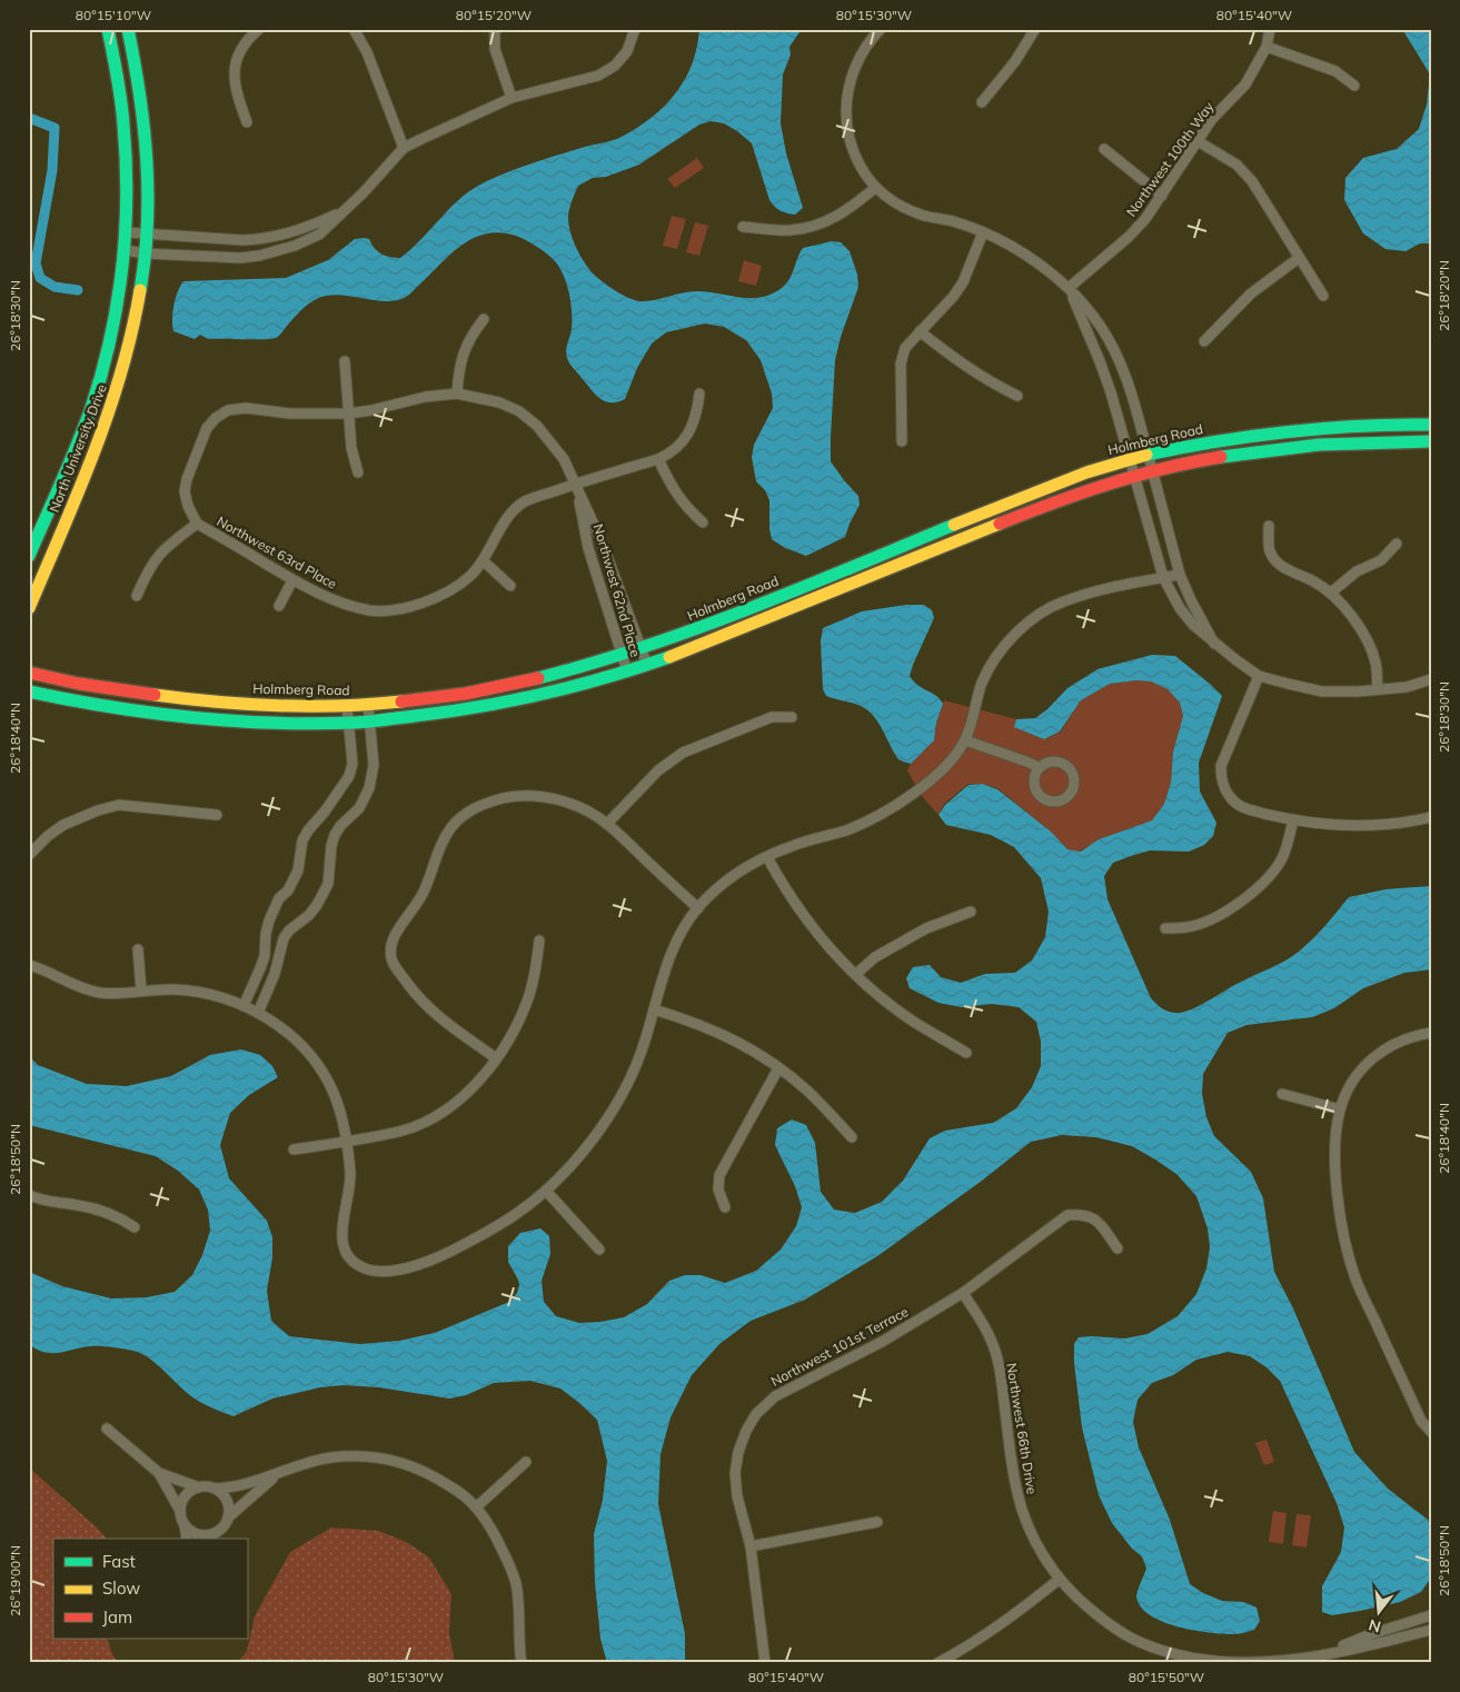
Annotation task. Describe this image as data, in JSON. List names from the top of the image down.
{
  "streets": {
    "street": [
      "Northwest 100th Way",
      "Holmberg Road",
      "North University Drive",
      "Northwest 63rd Place",
      "Northwest 62nd Place",
      "Northwest 101st Terrace",
      "Northwest 66th Drive"
    ]
  },
  "crossings": [
    ["Holmberg Road", "Northwest 62nd Place"],
    ["Northwest 63rd Place", "Northwest 62nd Place"],
    ["Northwest 101st Terrace", "Northwest 66th Drive"]
  ],
  "legend": ["Fast", "Slow", "Jam"],
  "north": "bottom",
  "coordinates": [
    "80°15'10\"W",
    "80°15'20\"W",
    "80°15'30\"W",
    "80°15'40\"W",
    "26°18'20\"N",
    "26°18'30\"N",
    "26°18'40\"N",
    "26°18'50\"N",
    "26°19'00\"N",
    "80°15'50\"W"
  ]
}
